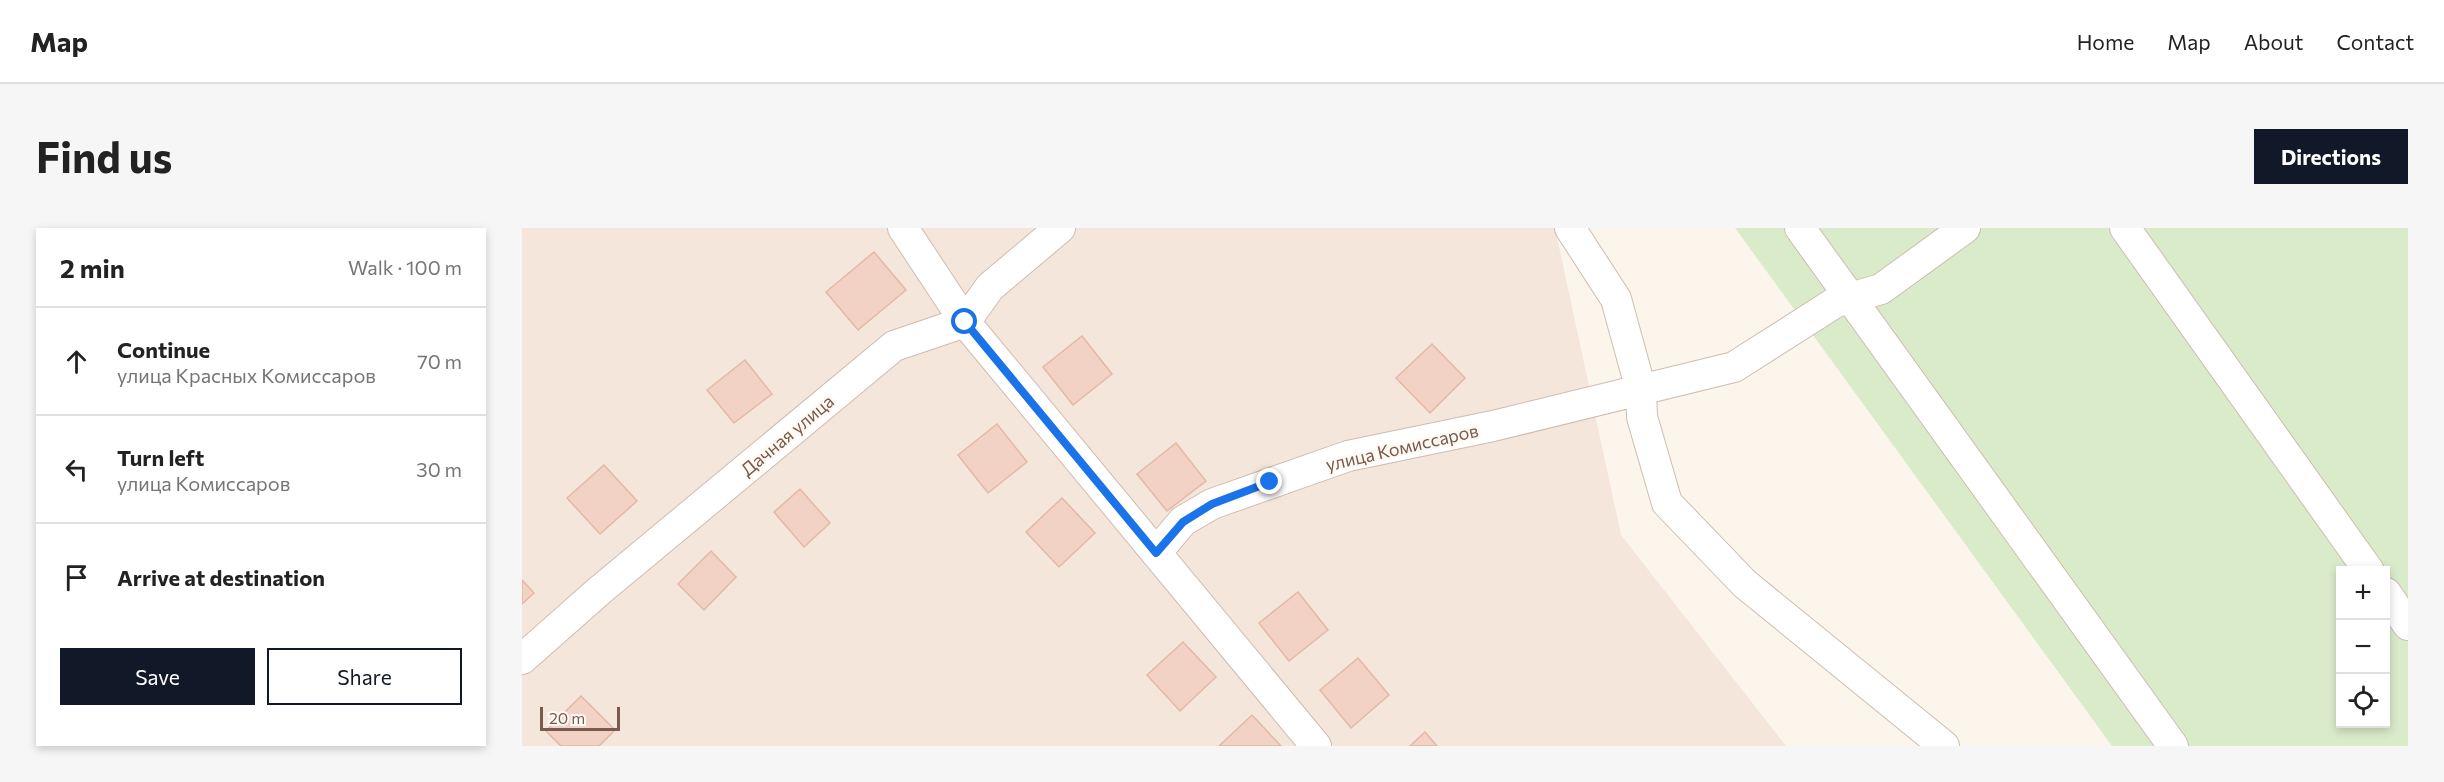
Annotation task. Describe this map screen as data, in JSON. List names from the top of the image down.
{
  "streets": {
    "street": ["Дачная улица", "улица Комиссаров"]
  },
  "scale_bar": "20 m",
  "page": {
    "header": "Map",
    "nav": [
      "Home",
      "Map",
      "About",
      "Contact"
    ],
    "buttons": [
      "Directions",
      ["Save", "Share"]
    ],
    "title": "Find us",
    "heading": ["2 min", "Walk · 100 m"],
    "list": [
      ["Continue", "улица Красных Комиссаров", "70 m"],
      ["Turn left", "улица Комиссаров", "30 m"],
      "Arrive at destination"
    ],
    "map_buttons": ["+", "−"],
    "scale": "20 m"
  }
}
